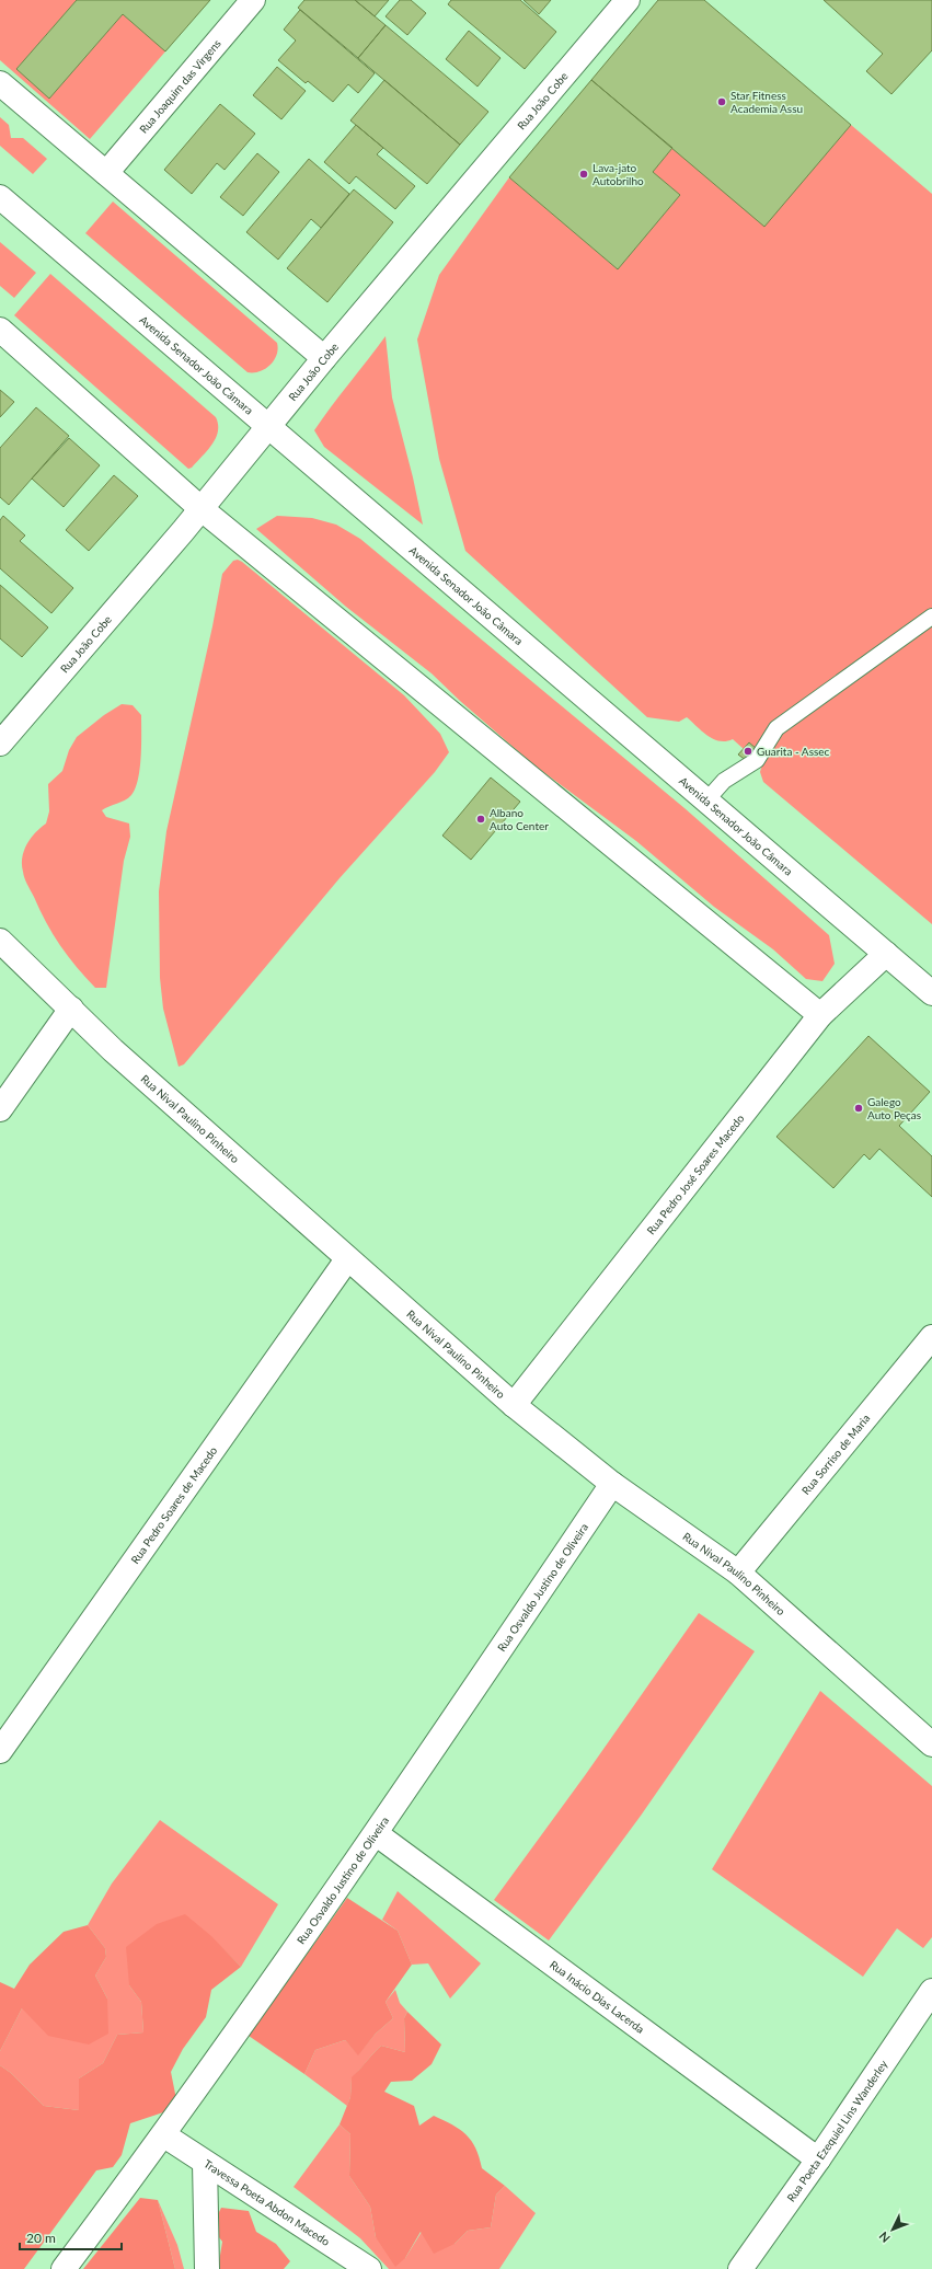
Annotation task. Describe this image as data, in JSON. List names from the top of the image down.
{
  "streets": {
    "street": [
      "Rua Joaquim das Virgens",
      "Rua João Cobe",
      "Avenida Senador João Câmara",
      "Rua Nival Paulino Pinheiro",
      "Rua Pedro José Soares Macedo",
      "Rua Sorriso de Maria",
      "Rua Pedro Soares de Macedo",
      "Rua Osvaldo Justino de Oliveira",
      "Rua Inácio Dias Lacerda",
      "Rua Poeta Ezequiel Lins Wanderley",
      "Travessa Poeta Abdon Macedo"
    ]
  },
  "crossings": [
    ["Rua João Cobe", "Avenida Senador João Câmara"],
    ["Avenida Senador João Câmara", "Rua Pedro José Soares Macedo"],
    ["Rua Nival Paulino Pinheiro", "Rua Pedro José Soares Macedo"],
    ["Rua Nival Paulino Pinheiro", "Rua Sorriso de Maria"],
    ["Rua Nival Paulino Pinheiro", "Rua Pedro Soares de Macedo"],
    ["Rua Nival Paulino Pinheiro", "Rua Osvaldo Justino de Oliveira"],
    ["Rua Osvaldo Justino de Oliveira", "Rua Inácio Dias Lacerda"],
    ["Rua Osvaldo Justino de Oliveira", "Travessa Poeta Abdon Macedo"],
    ["Rua Inácio Dias Lacerda", "Rua Poeta Ezequiel Lins Wanderley"]
  ],
  "places": [
    "Star Fitness Academia Assu",
    "Lava-jato Autobrilho",
    "Guarita - Assec",
    "Albano Auto Center",
    "Galego Auto Peças"
  ],
  "scale_bar": "20 m",
  "north": "bottom left"
}
